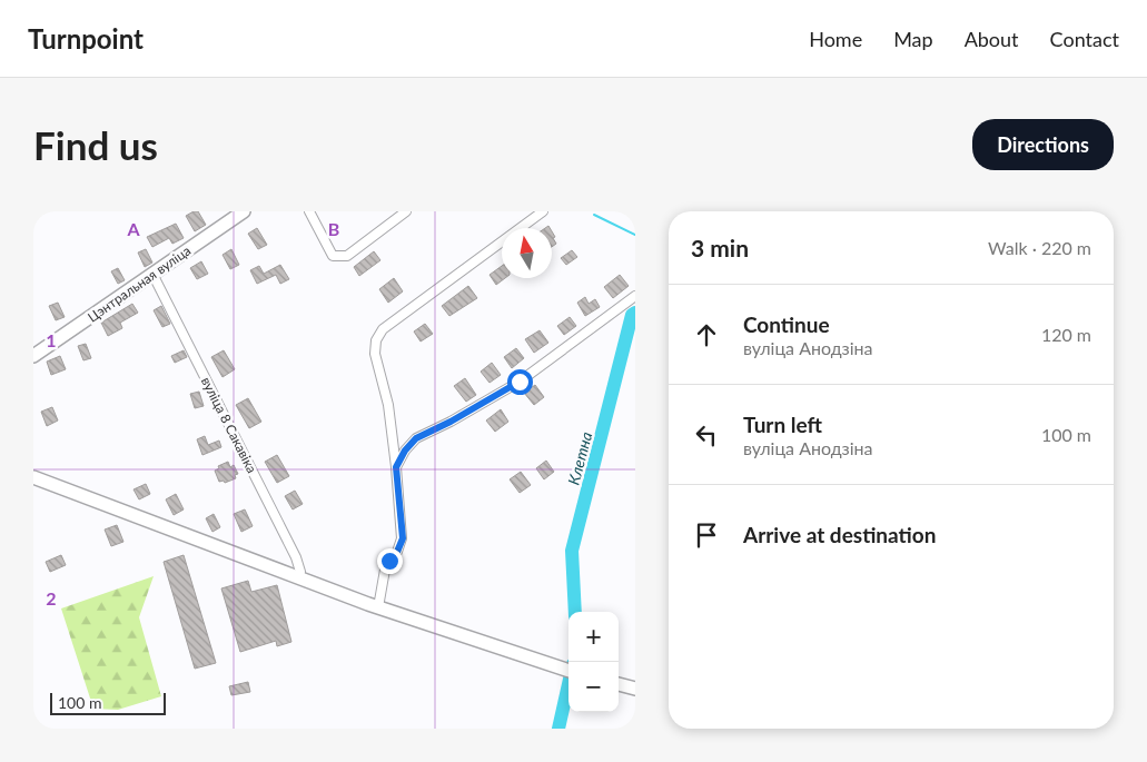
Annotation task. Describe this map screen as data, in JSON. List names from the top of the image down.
{
  "streets": {
    "street": ["Цэнтральная вуліца", "вуліца 8 Сакавіка"]
  },
  "crossings": [
    ["Цэнтральная вуліца", "вуліца 8 Сакавіка"]
  ],
  "water": ["Клетна"],
  "scale_bar": "100 m",
  "north": "top",
  "page": {
    "header": "Turnpoint",
    "nav": [
      "Home",
      "Map",
      "About",
      "Contact"
    ],
    "buttons": "Directions",
    "title": "Find us",
    "heading": ["3 min", "Walk · 220 m"],
    "list": [
      ["Continue", "вуліца Анодзіна", "120 m"],
      ["Turn left", "вуліца Анодзіна", "100 m"],
      "Arrive at destination"
    ],
    "map_buttons": ["+", "−"],
    "scale": "100 m"
  },
  "grid": {
    "columns": ["A", "B"],
    "rows": ["1", "2"]
  }
}
